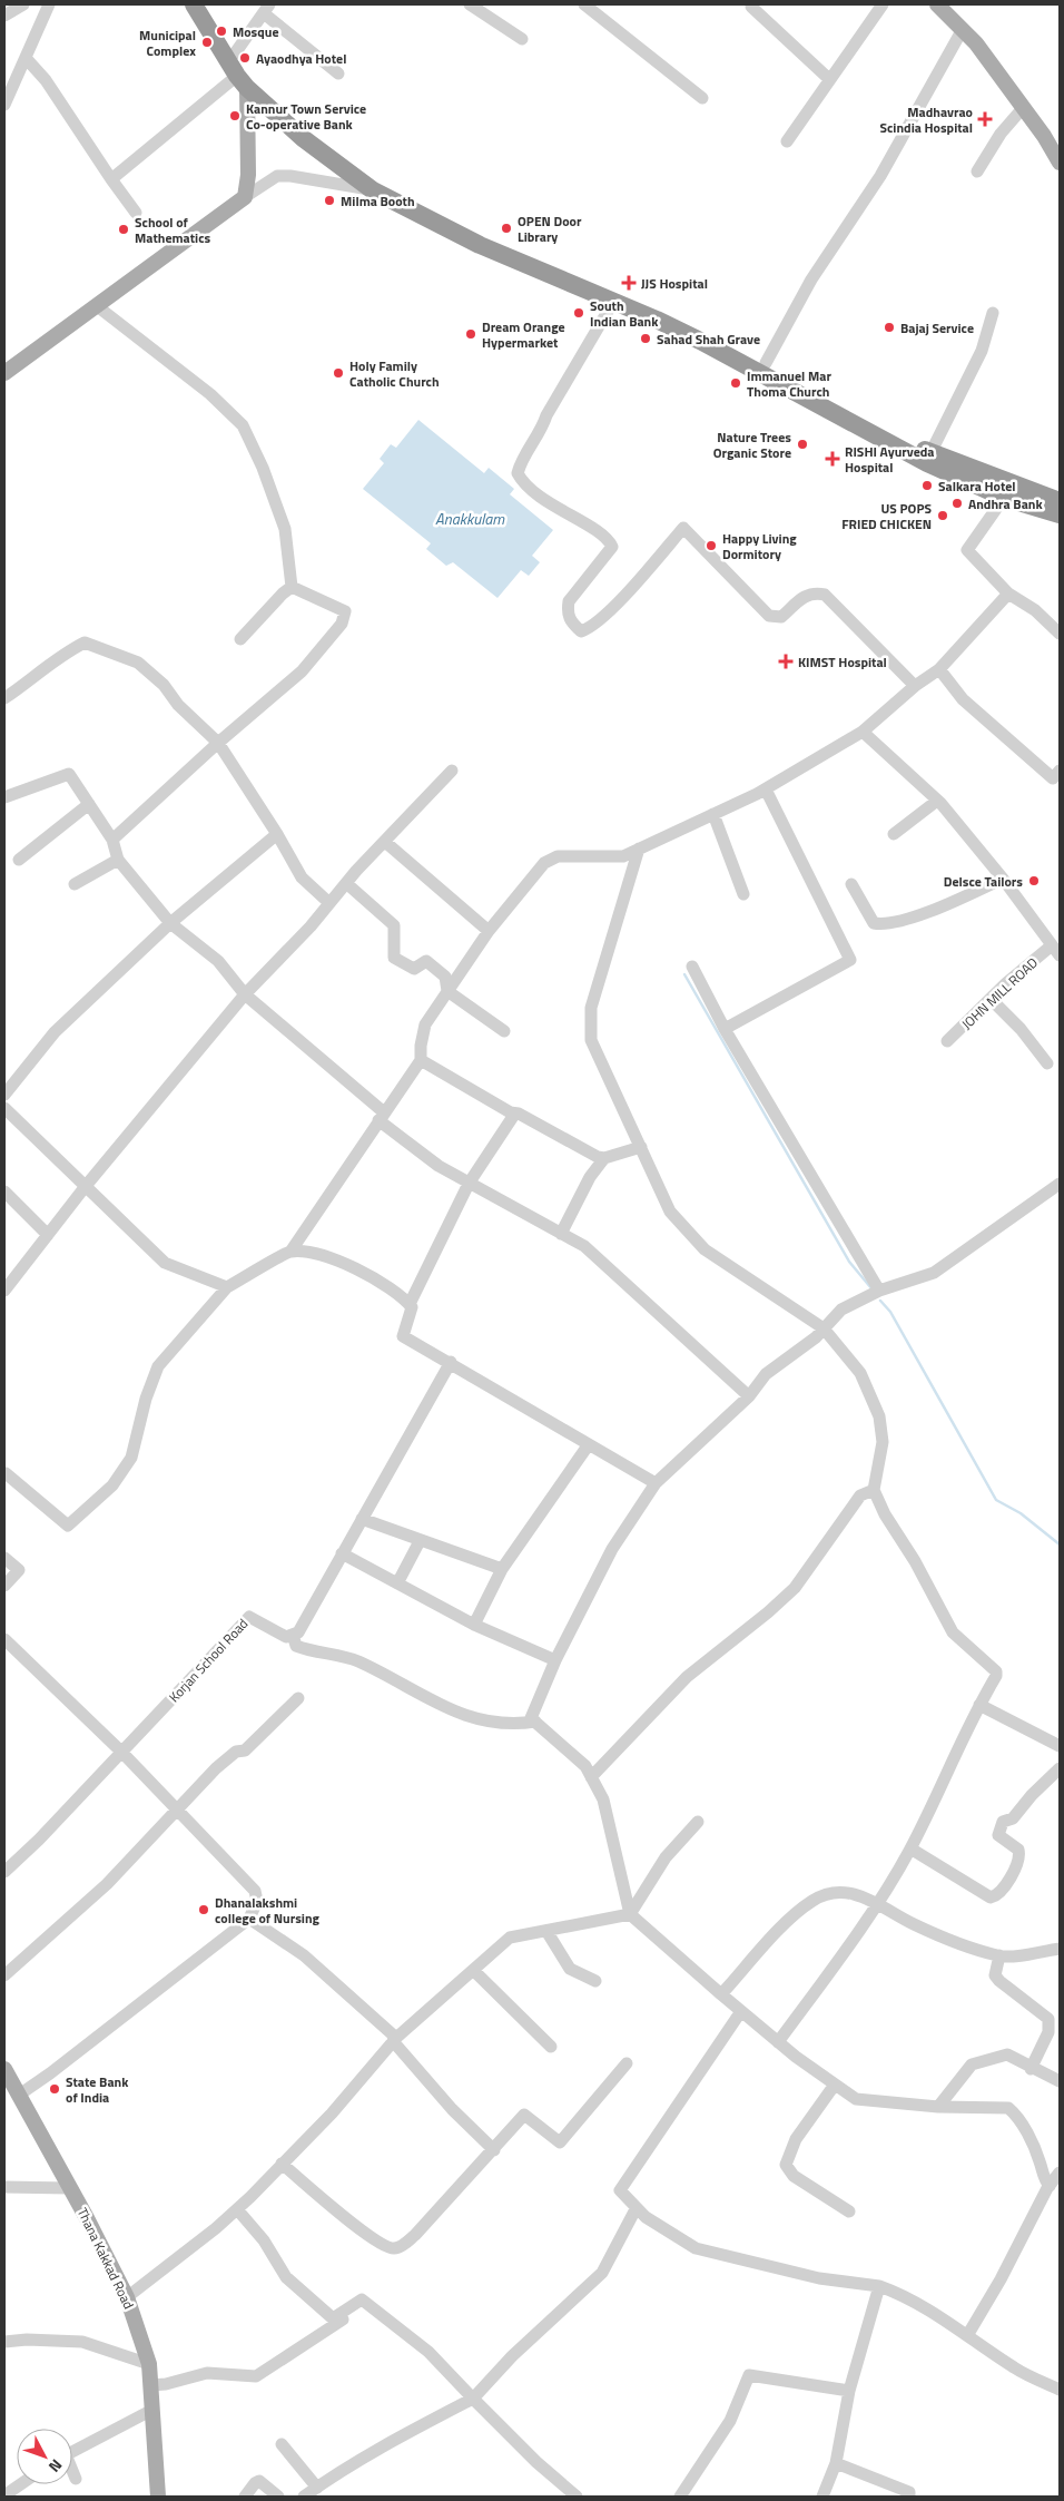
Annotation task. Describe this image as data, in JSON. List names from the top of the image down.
{
  "streets": {
    "main road": ["Thana Kakkad Road"],
    "street": ["JOHN MILL ROAD", "Korjan School Road"]
  },
  "water": ["Anakkulam"],
  "places": {
    "other": [
      "Mosque",
      "Municipal Complex",
      "Ayaodhya Hotel",
      "Kannur Town Service Co-operative Bank",
      "Milma Booth",
      "OPEN Door Library",
      "School of Mathematics",
      "South Indian Bank",
      "Bajaj Service",
      "Dream Orange Hypermarket",
      "Sahad Shah Grave",
      "Holy Family Catholic Church",
      "Immanuel Mar Thoma Church",
      "Nature Trees Organic Store",
      "Salkara Hotel",
      "Andhra Bank",
      "US POPS FRIED CHICKEN",
      "Happy Living Dormitory",
      "Delsce Tailors",
      "Dhanalakshmi college of Nursing",
      "State Bank of India"
    ],
    "health": [
      "Madhavrao Scindia Hospital",
      "JJS Hospital",
      "RISHI Ayurveda Hospital",
      "KIMST Hospital"
    ]
  },
  "north": "bottom right"
}
